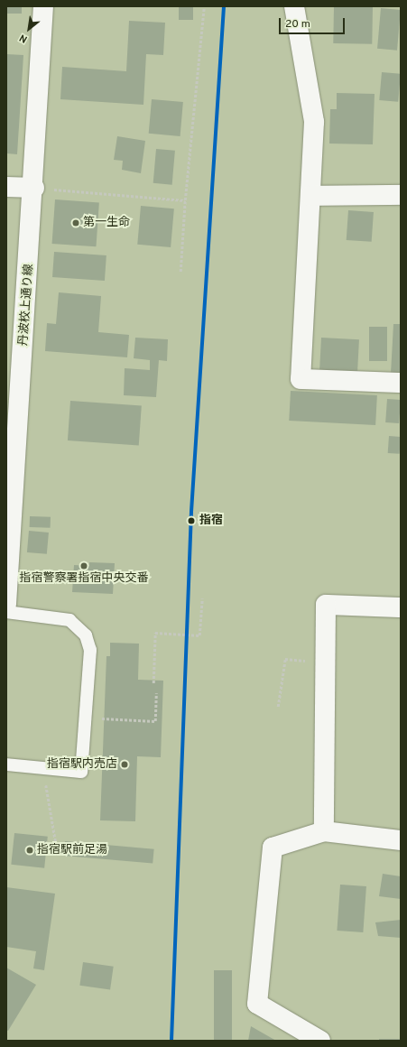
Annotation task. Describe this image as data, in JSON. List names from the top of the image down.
{
  "streets": {
    "street": ["丹波校上通り線"]
  },
  "places": [
    "第一生命",
    "指宿",
    "指宿警察署指宿中央交番",
    "指宿駅内売店",
    "指宿駅前足湯"
  ],
  "scale_bar": "20 m",
  "north": "bottom left"
}
